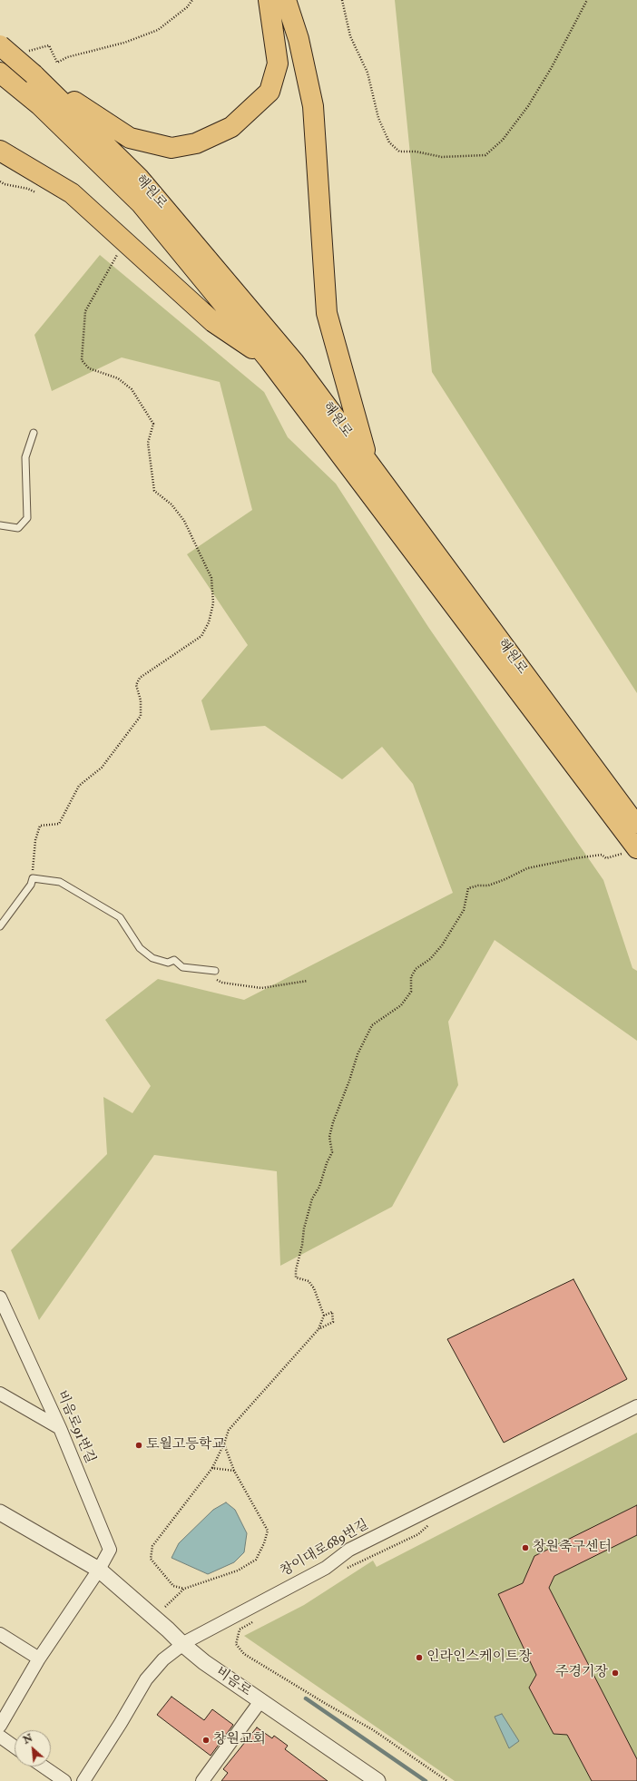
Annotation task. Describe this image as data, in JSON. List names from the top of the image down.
{
  "streets": {
    "highway": ["해원로"],
    "street": ["비음로91번길", "창이대로689번길", "비음로"]
  },
  "crossings": [
    ["비음로91번길", "비음로"],
    ["창이대로689번길", "비음로"]
  ],
  "places": [
    "토월고등학교",
    "창원축구센터",
    "인라인스케이트장",
    "주경기장",
    "창원교회"
  ],
  "north": "top left"
}
